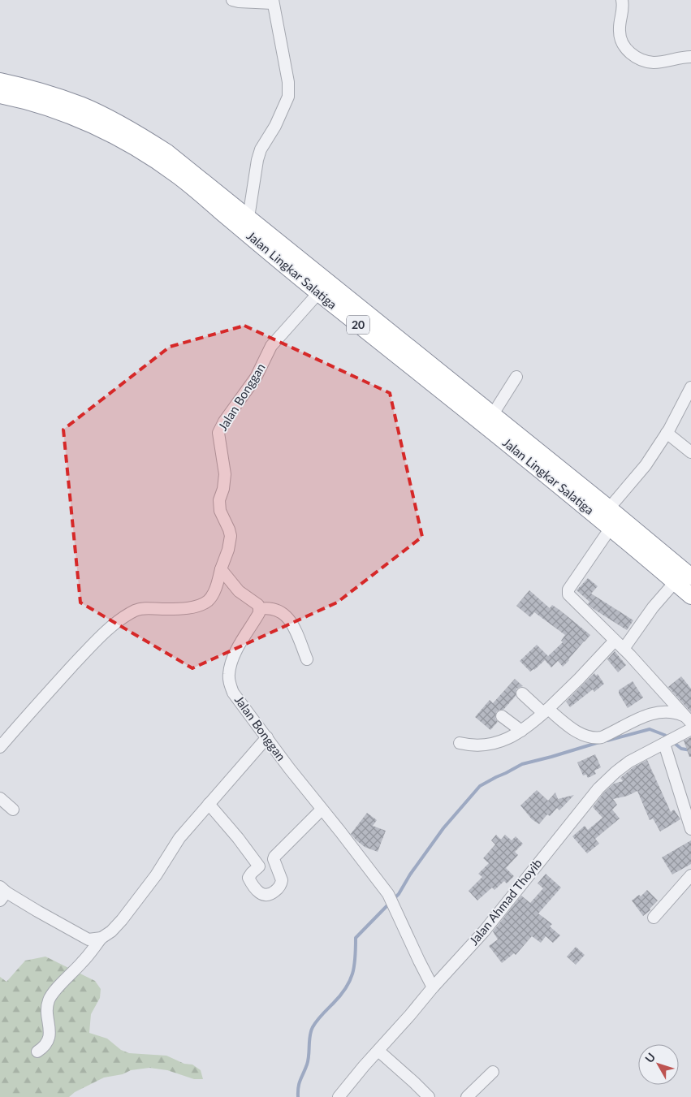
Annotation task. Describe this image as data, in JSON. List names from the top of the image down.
{
  "streets": {
    "highway": ["Jalan Lingkar Salatiga", "20"],
    "street": ["Jalan Bonggan", "Jalan Ahmad Thoyib"]
  },
  "crossings": [
    ["Jalan Lingkar Salatiga", "Jalan Bonggan"],
    ["Jalan Bonggan", "Jalan Ahmad Thoyib"]
  ],
  "north": "top left"
}
